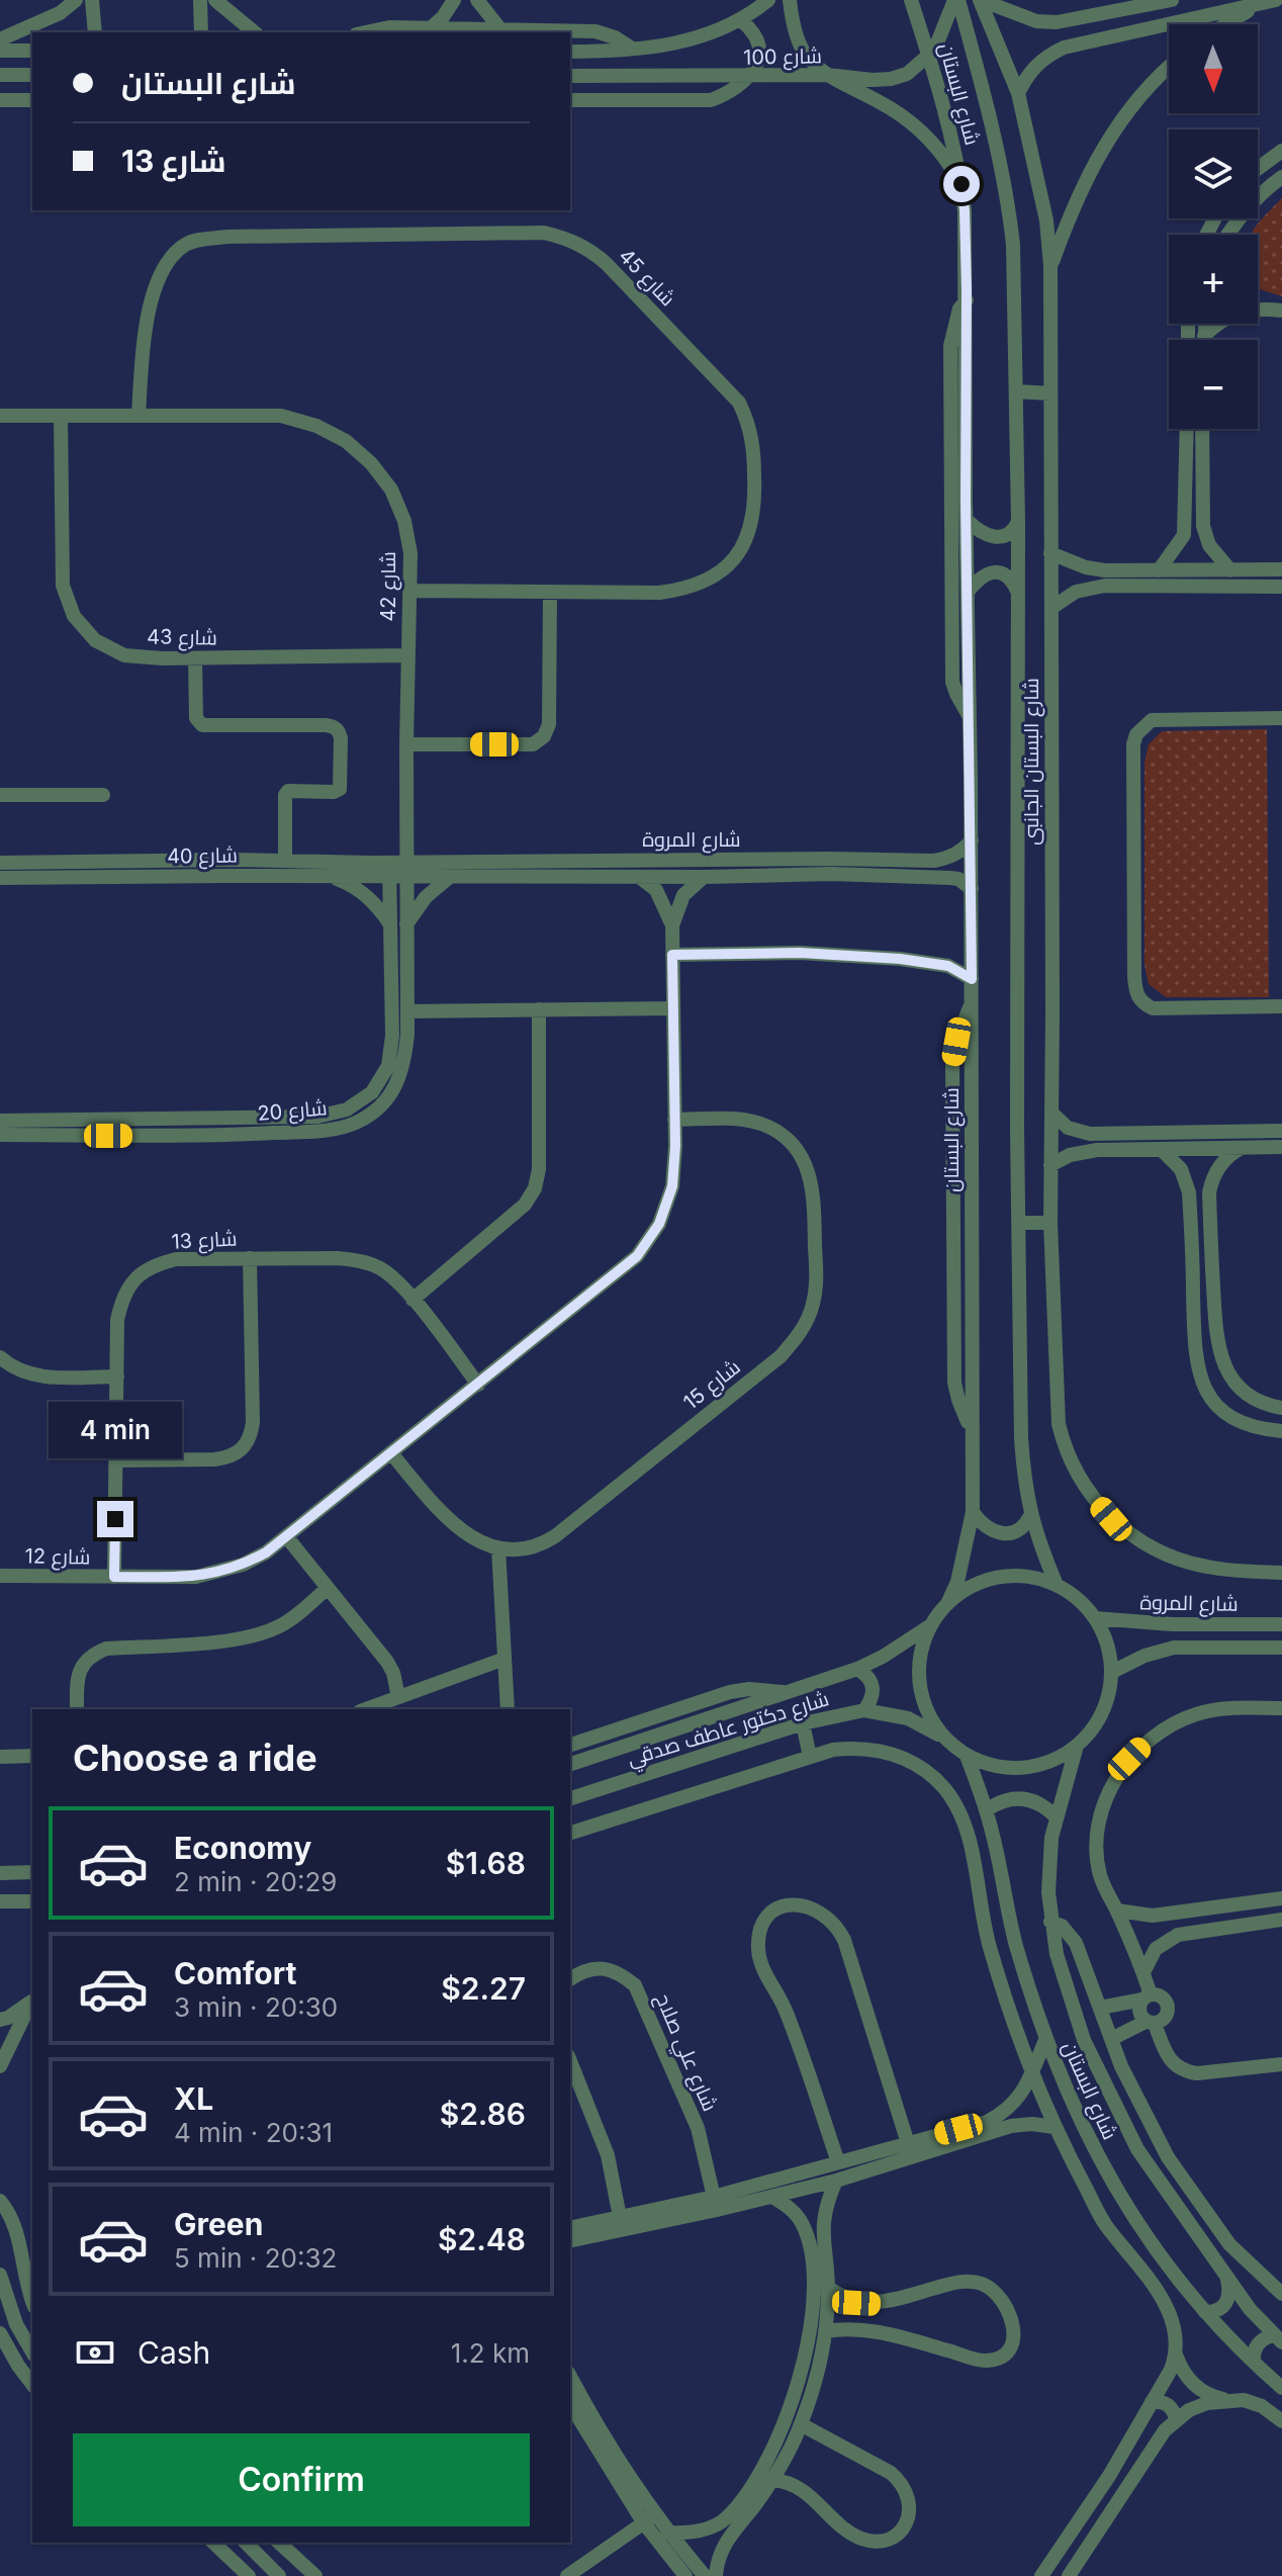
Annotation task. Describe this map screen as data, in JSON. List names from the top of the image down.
{
  "streets": {
    "street": [
      "شارع 100",
      "شارع البستان",
      "شارع 45",
      "شارع 42",
      "شارع 43",
      "شارع البستان الجانبى",
      "شارع المروة",
      "شارع 40",
      "شارع 20",
      "شارع 13",
      "شارع 15",
      "شارع 12",
      "شارع دكتور عاطف صدقي",
      "شارع علي صلاح"
    ]
  },
  "crossings": [
    ["شارع 100", "شارع البستان"],
    ["شارع البستان", "شارع المروة"],
    ["شارع البستان", "شارع دكتور عاطف صدقي"],
    ["شارع 45", "شارع 42"],
    ["شارع 42", "شارع 43"],
    ["شارع 42", "شارع المروة"],
    ["شارع 42", "شارع 40"],
    ["شارع 42", "شارع 20"],
    ["شارع المروة", "شارع 40"],
    ["شارع المروة", "شارع 20"],
    ["شارع المروة", "شارع 12"],
    ["شارع المروة", "شارع دكتور عاطف صدقي"],
    ["شارع 40", "شارع 20"],
    ["شارع 13", "شارع 12"],
    ["شارع 15", "شارع 12"]
  ],
  "north": "bottom",
  "page": {
    "map_buttons": ["+", "−"],
    "banner": ["شارع البستان", "شارع 13"],
    "bubble": "4 min",
    "heading": "Choose a ride",
    "list": [
      {
        "name": "Economy",
        "note": "2 min · 20:29",
        "value": "$1.68"
      },
      {
        "name": "Comfort",
        "note": "3 min · 20:30",
        "value": "$2.27"
      },
      {
        "name": "XL",
        "note": "4 min · 20:31",
        "value": "$2.86"
      },
      {
        "name": "Green",
        "note": "5 min · 20:32",
        "value": "$2.48"
      }
    ],
    "pay": ["Cash", "1.2 km"],
    "buttons": "Confirm"
  }
}
